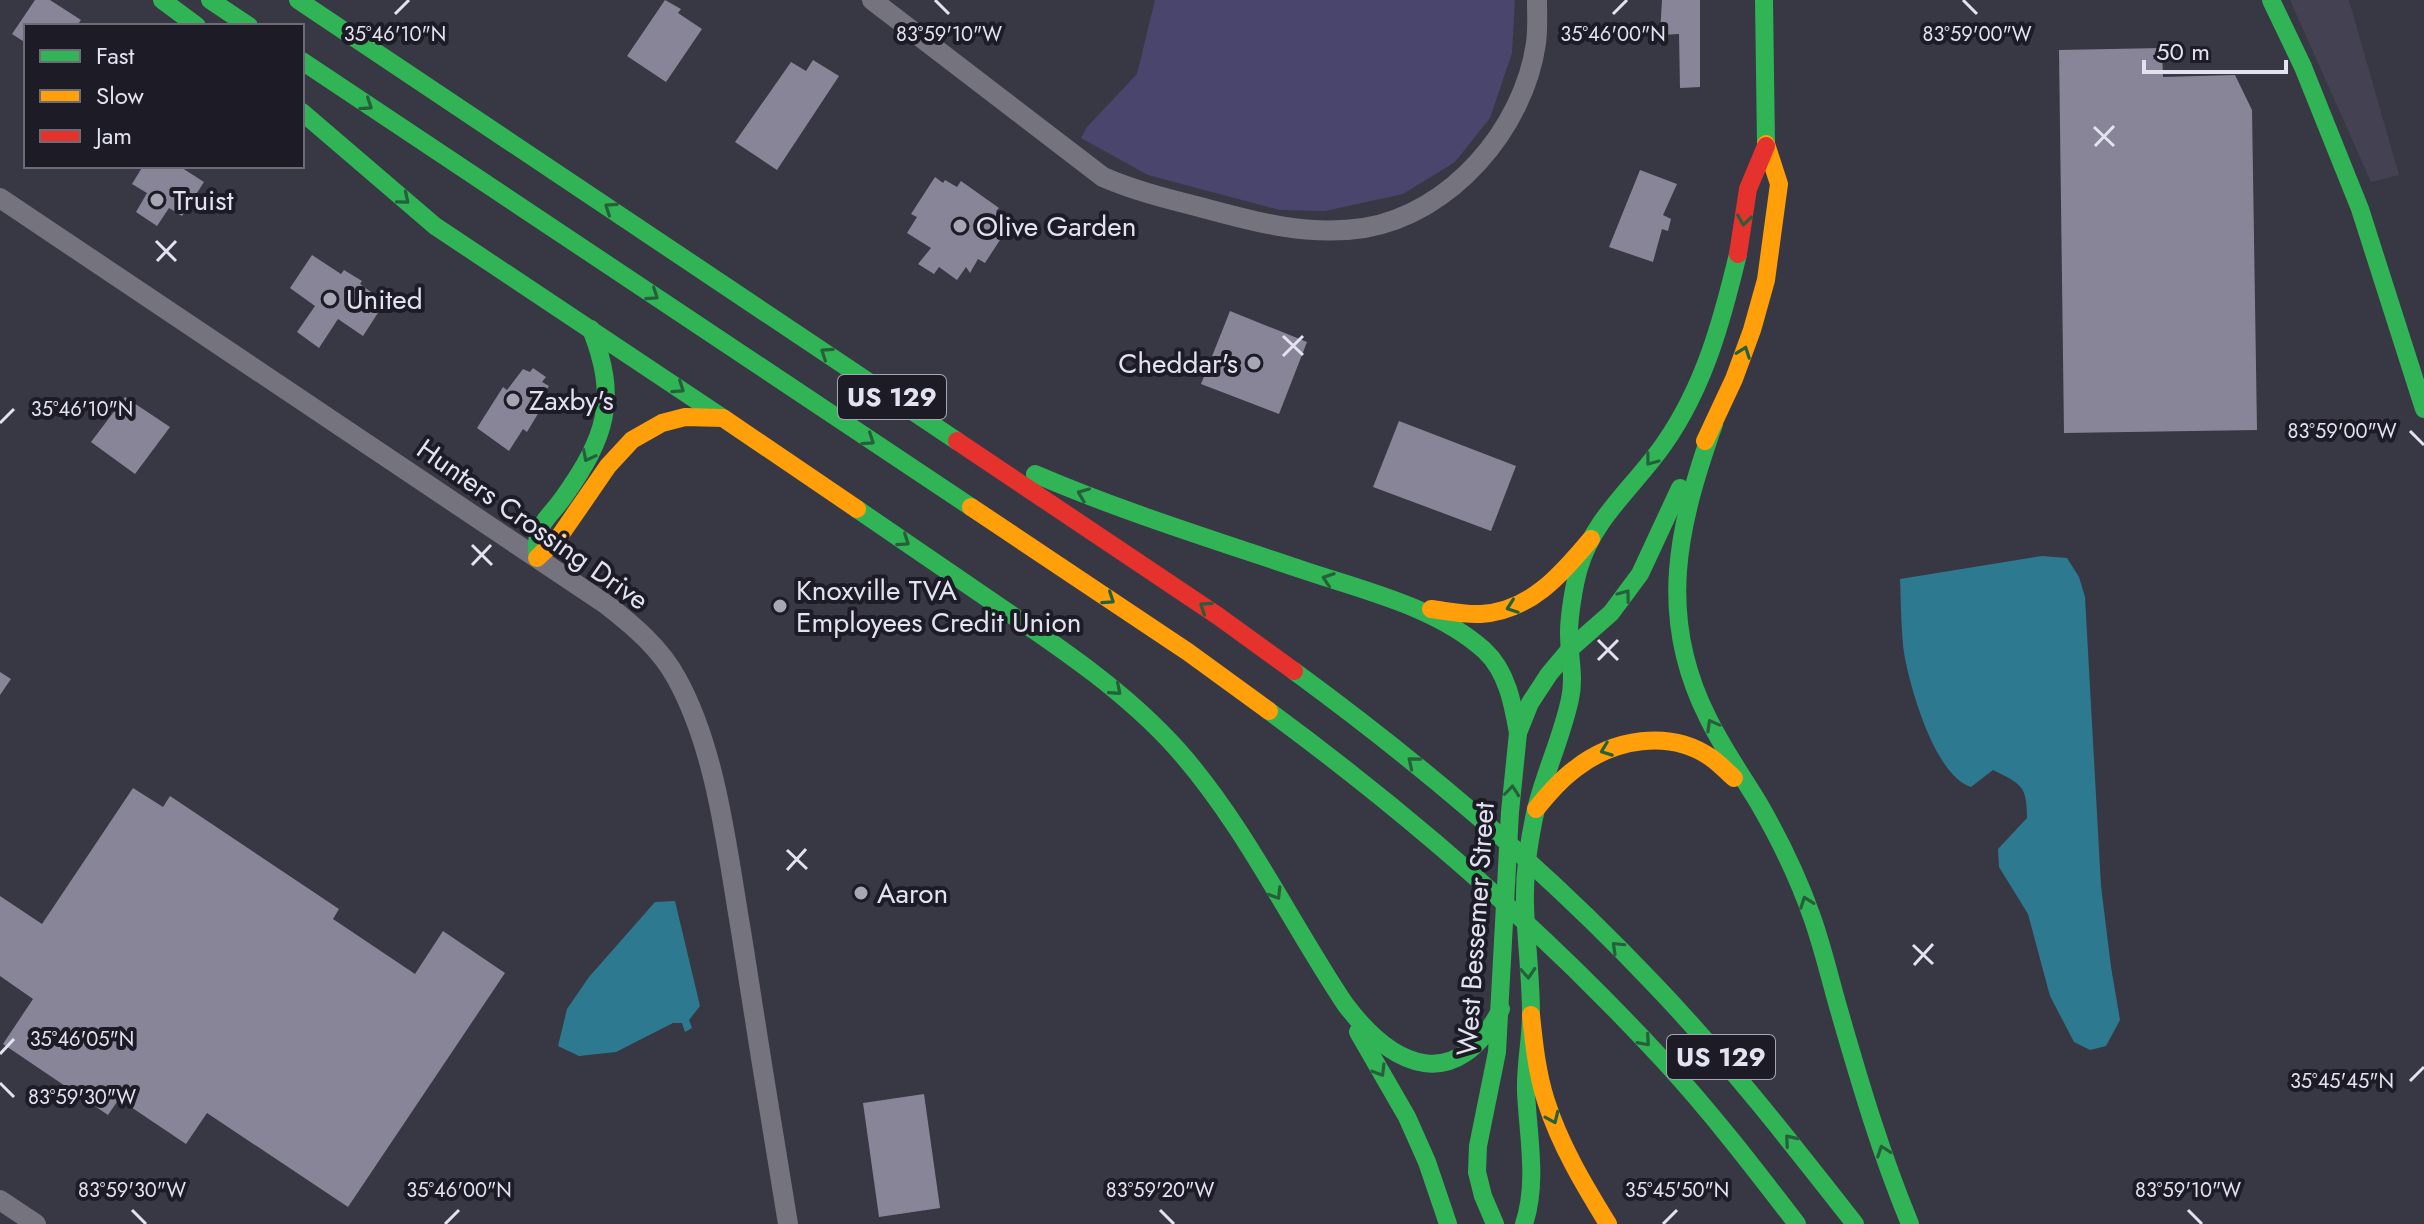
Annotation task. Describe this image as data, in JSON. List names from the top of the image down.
{
  "streets": {
    "main road": ["US 129", "West Bessemer Street"],
    "street": ["Hunters Crossing Drive"]
  },
  "places": [
    "Truist",
    "Olive Garden",
    "United",
    "Cheddar's",
    "Zaxby's",
    "Knoxville TVA Employees Credit Union",
    "Aaron"
  ],
  "legend": ["Fast", "Slow", "Jam"],
  "scale_bar": "50 m",
  "coordinates": [
    "83°59'10\"W",
    "83°59'00\"W",
    "35°46'10\"N",
    "35°46'00\"N",
    "35°46'05\"N",
    "35°45'45\"N",
    "83°59'30\"W",
    "35°45'50\"N",
    "83°59'20\"W"
  ]
}
